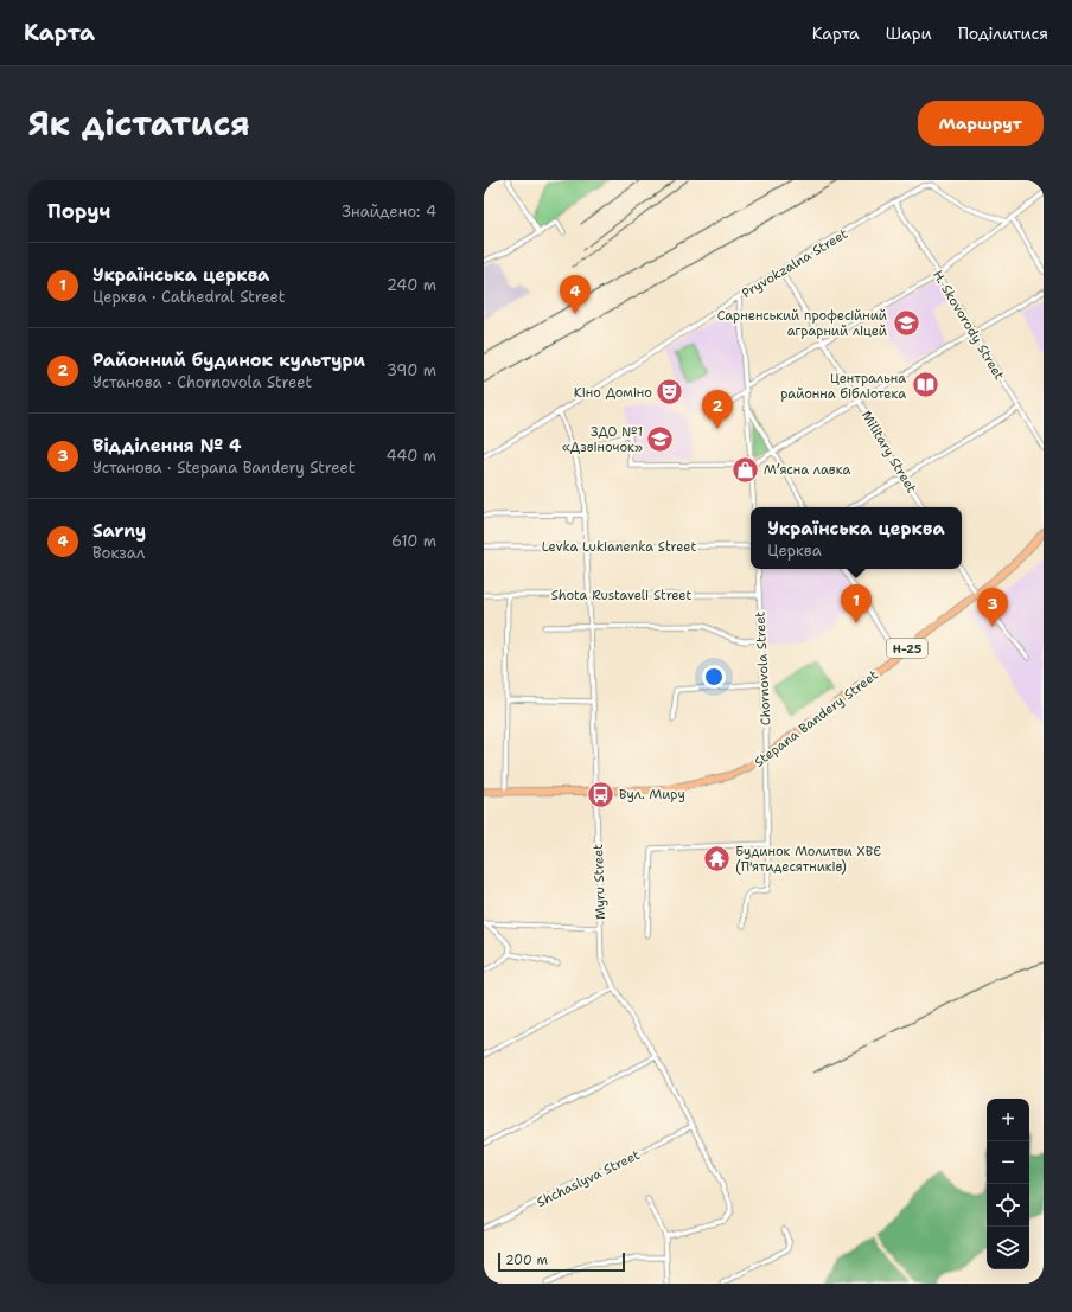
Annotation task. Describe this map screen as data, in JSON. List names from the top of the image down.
{
  "streets": {
    "main road": ["Н-25", "Stepana Bandery Street"],
    "street": [
      "Pryvokzalna Street",
      "H. Skovorody Street",
      "Military Street",
      "Levka Lukianenka Street",
      "Shota Rustaveli Street",
      "Chornovola Street",
      "Myru Street",
      "Shchaslyva Street"
    ]
  },
  "crossings": [
    ["Pryvokzalna Street", "H. Skovorody Street"],
    ["Pryvokzalna Street", "Military Street"],
    ["Pryvokzalna Street", "Myru Street"],
    ["Levka Lukianenka Street", "Myru Street"],
    ["Shota Rustaveli Street", "Chornovola Street"],
    ["Shota Rustaveli Street", "Myru Street"],
    ["Chornovola Street", "Stepana Bandery Street"],
    ["Stepana Bandery Street", "Myru Street"],
    ["Myru Street", "Shchaslyva Street"]
  ],
  "places": {
    "school or university": ["Сарненський професійний аграрний ліцей", "ЗДО №1 «Дзвіночок»"],
    "library": ["Центральна районна бібліотека"],
    "theatre": ["Кіно Доміно"],
    "shop": ["Мʼясна лавка"],
    "bus stop": ["Вул. Миру"],
    "temple": ["Будинок Молитви ХВЄ (П'ятидесятників)"]
  },
  "scale_bar": "200 m",
  "page": {
    "header": "Карта",
    "nav": ["Карта", "Шари", "Поділитися"],
    "title": "Як дістатися",
    "buttons": "Маршрут",
    "heading": ["Поруч", "Знайдено: 4"],
    "list": [
      {
        "mark": "1",
        "name": "Українська церква",
        "note": "Церква · Cathedral Street",
        "value": "240 m"
      },
      {
        "mark": "2",
        "name": "Районний будинок культури",
        "note": "Установа · Chornovola Street",
        "value": "390 m"
      },
      {
        "mark": "3",
        "name": "Відділення № 4",
        "note": "Установа · Stepana Bandery Street",
        "value": "440 m"
      },
      {
        "mark": "4",
        "name": "Sarny",
        "note": "Вокзал",
        "value": "610 m"
      }
    ],
    "pins": [
      "4",
      "2",
      "1",
      "3"
    ],
    "popup": ["Українська церква", "Церква"],
    "map_buttons": ["+", "−"],
    "scale": "200 m"
  }
}
